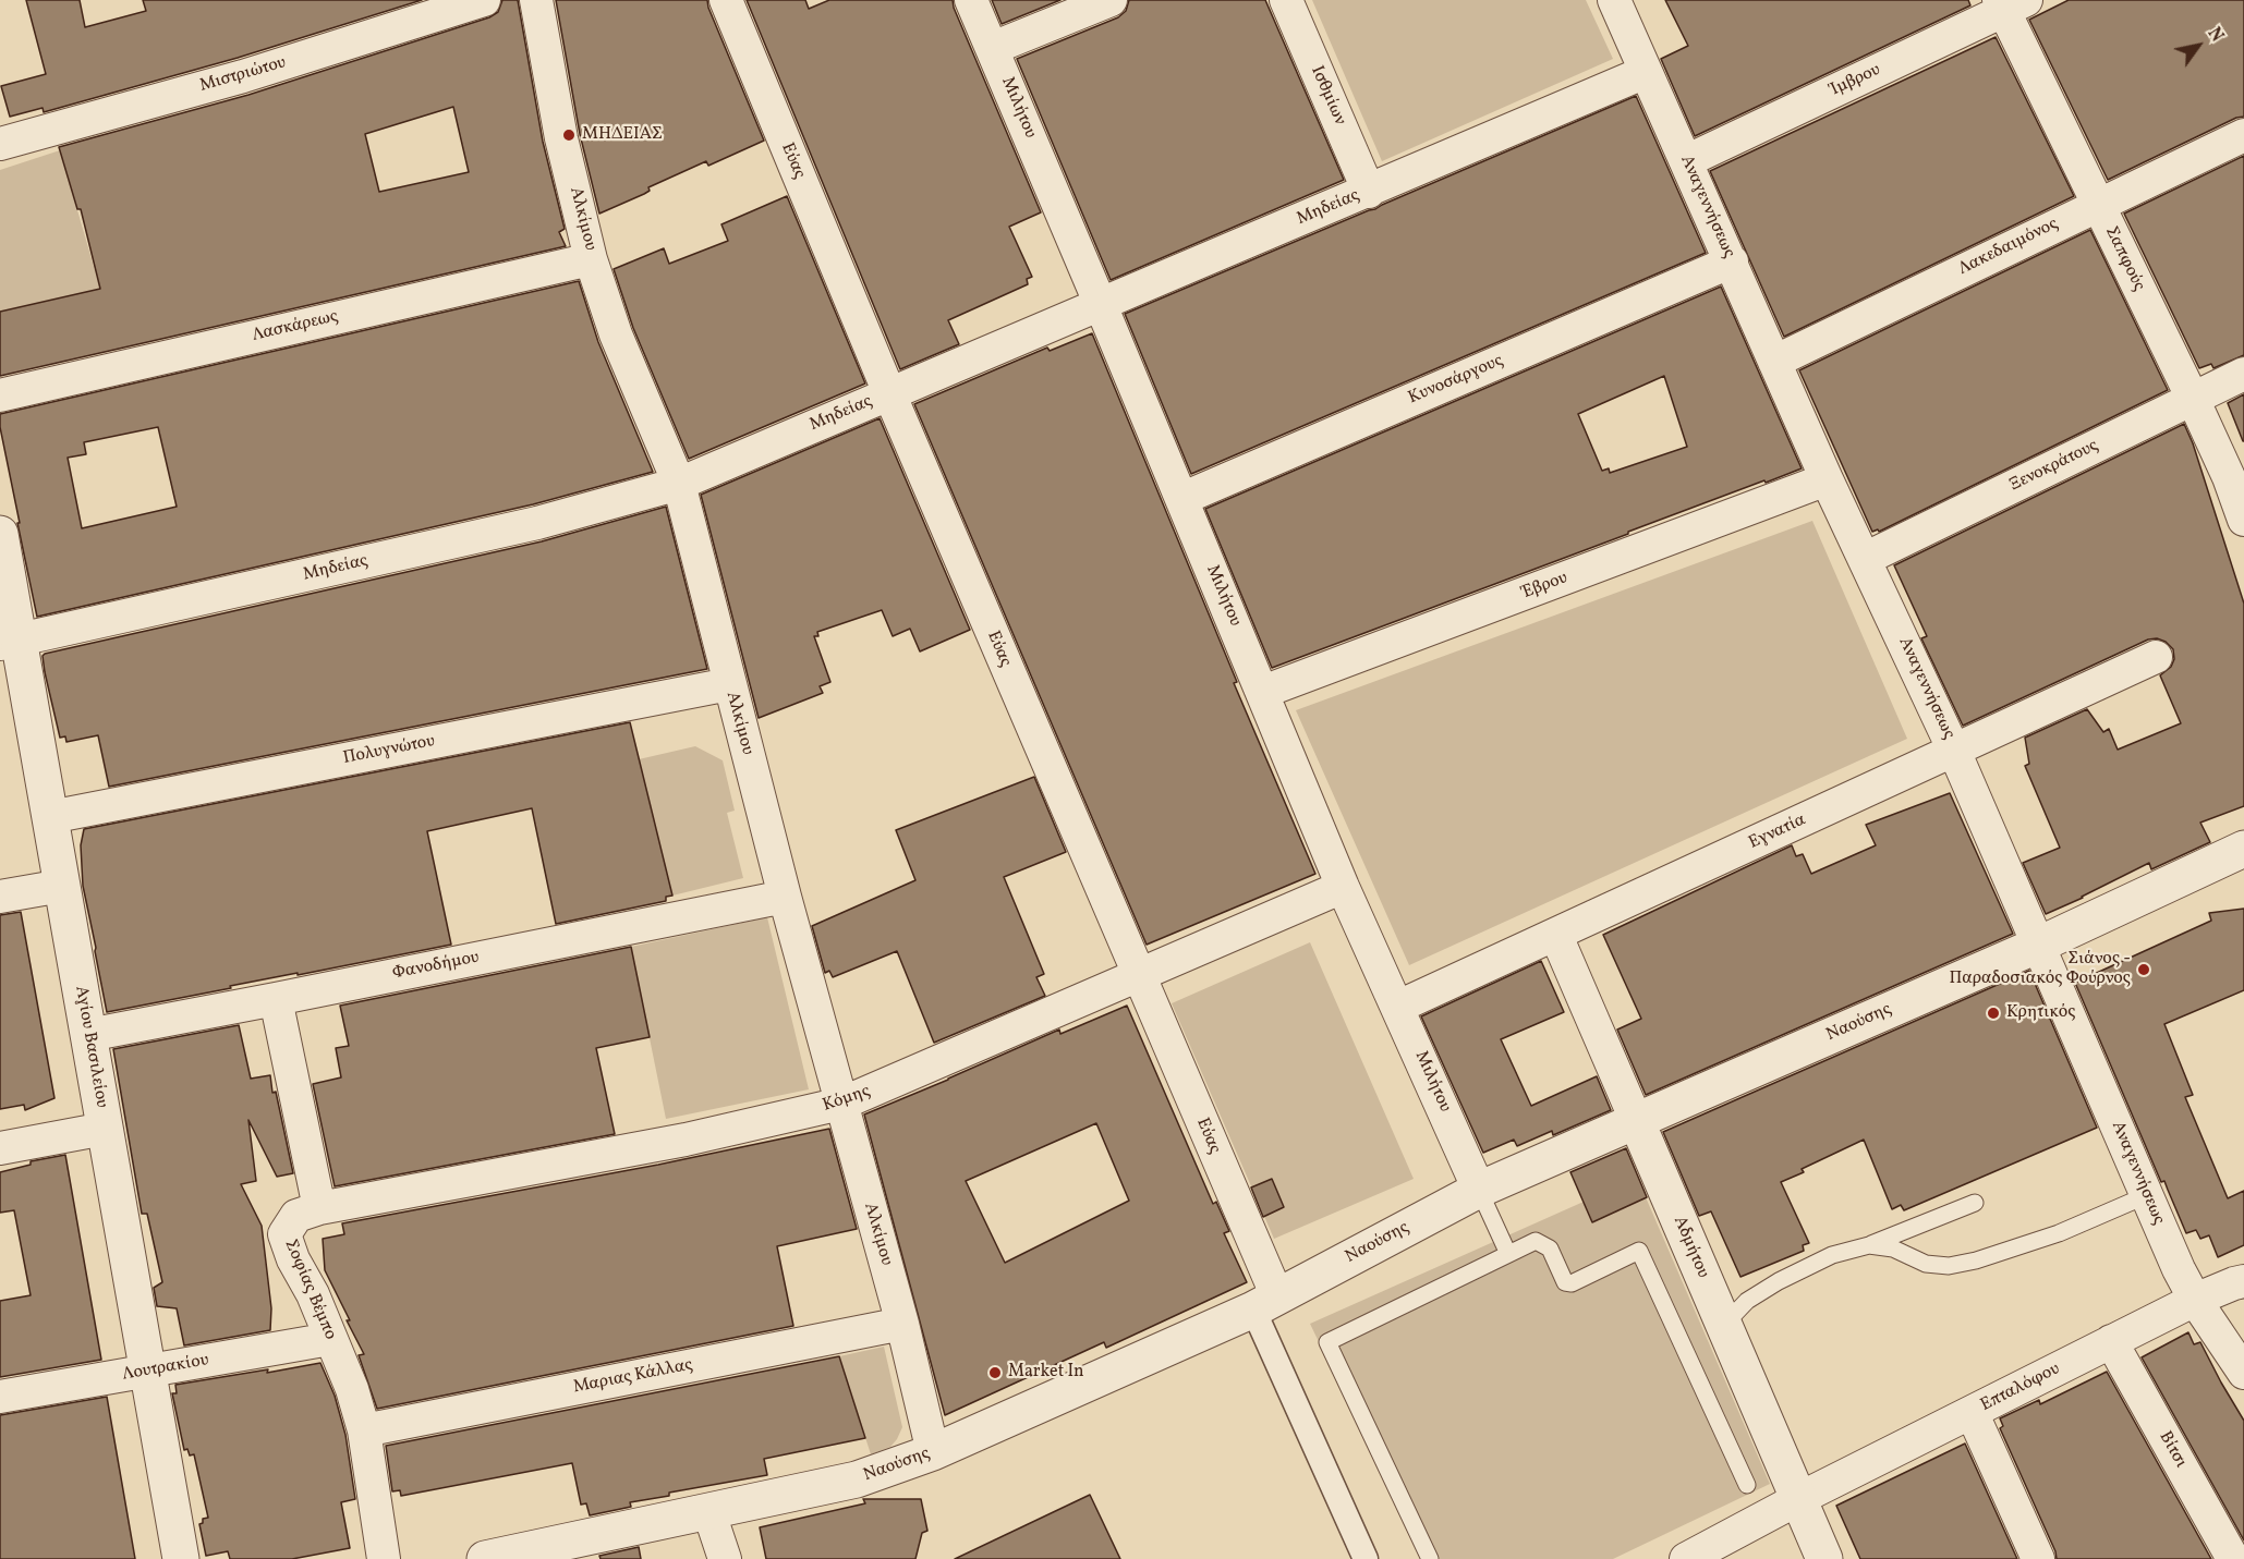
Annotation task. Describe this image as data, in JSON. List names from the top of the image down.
{
  "streets": {
    "street": [
      "Μιστριώτου",
      "Ίμβρου",
      "Ισθμίων",
      "Μιλήτου",
      "Εύας",
      "Αναγεννήσεως",
      "Μηδείας",
      "Αλκίμου",
      "Λακεδαιμόνος",
      "Σαπφούς",
      "Λασκάρεως",
      "Κυνοσάργους",
      "Ξενοκράτους",
      "Έβρου",
      "Πολυγνώτου",
      "Εγνατία",
      "Φανοδήμου",
      "Ναούσης",
      "Αγίου Βασιλείου",
      "Κόμης",
      "Αδμήτου",
      "Σοφίας Βέμπο",
      "Λουτρακίου",
      "Μαριας Κάλλας",
      "Επταλόφου",
      "Βίτσι"
    ]
  },
  "crossings": [
    ["Ίμβρου", "Αναγεννήσεως"],
    ["Ίμβρου", "Σαπφούς"],
    ["Ισθμίων", "Μηδείας"],
    ["Μιλήτου", "Μηδείας"],
    ["Μιλήτου", "Κυνοσάργους"],
    ["Μιλήτου", "Έβρου"],
    ["Μιλήτου", "Εγνατία"],
    ["Μιλήτου", "Ναούσης"],
    ["Μιλήτου", "Κόμης"],
    ["Εύας", "Μηδείας"],
    ["Εύας", "Ναούσης"],
    ["Εύας", "Κόμης"],
    ["Αναγεννήσεως", "Μηδείας"],
    ["Αναγεννήσεως", "Λακεδαιμόνος"],
    ["Αναγεννήσεως", "Κυνοσάργους"],
    ["Αναγεννήσεως", "Ξενοκράτους"],
    ["Αναγεννήσεως", "Έβρου"],
    ["Αναγεννήσεως", "Εγνατία"],
    ["Αναγεννήσεως", "Ναούσης"],
    ["Αναγεννήσεως", "Επταλόφου"],
    ["Μηδείας", "Αλκίμου"],
    ["Μηδείας", "Αγίου Βασιλείου"],
    ["Αλκίμου", "Λασκάρεως"],
    ["Αλκίμου", "Πολυγνώτου"],
    ["Αλκίμου", "Φανοδήμου"],
    ["Αλκίμου", "Ναούσης"],
    ["Αλκίμου", "Κόμης"],
    ["Αλκίμου", "Μαριας Κάλλας"],
    ["Λακεδαιμόνος", "Σαπφούς"],
    ["Σαπφούς", "Ξενοκράτους"],
    ["Πολυγνώτου", "Αγίου Βασιλείου"],
    ["Εγνατία", "Αδμήτου"],
    ["Φανοδήμου", "Αγίου Βασιλείου"],
    ["Ναούσης", "Αδμήτου"],
    ["Αγίου Βασιλείου", "Λουτρακίου"],
    ["Κόμης", "Σοφίας Βέμπο"],
    ["Αδμήτου", "Επταλόφου"],
    ["Σοφίας Βέμπο", "Λουτρακίου"],
    ["Σοφίας Βέμπο", "Μαριας Κάλλας"],
    ["Επταλόφου", "Βίτσι"]
  ],
  "places": [
    "ΜΗΔΕΙΑΣ",
    "Σιάνος - Παραδοσιακός Φούρνος",
    "Κρητικός",
    "Market In"
  ],
  "north": "top right"
}
